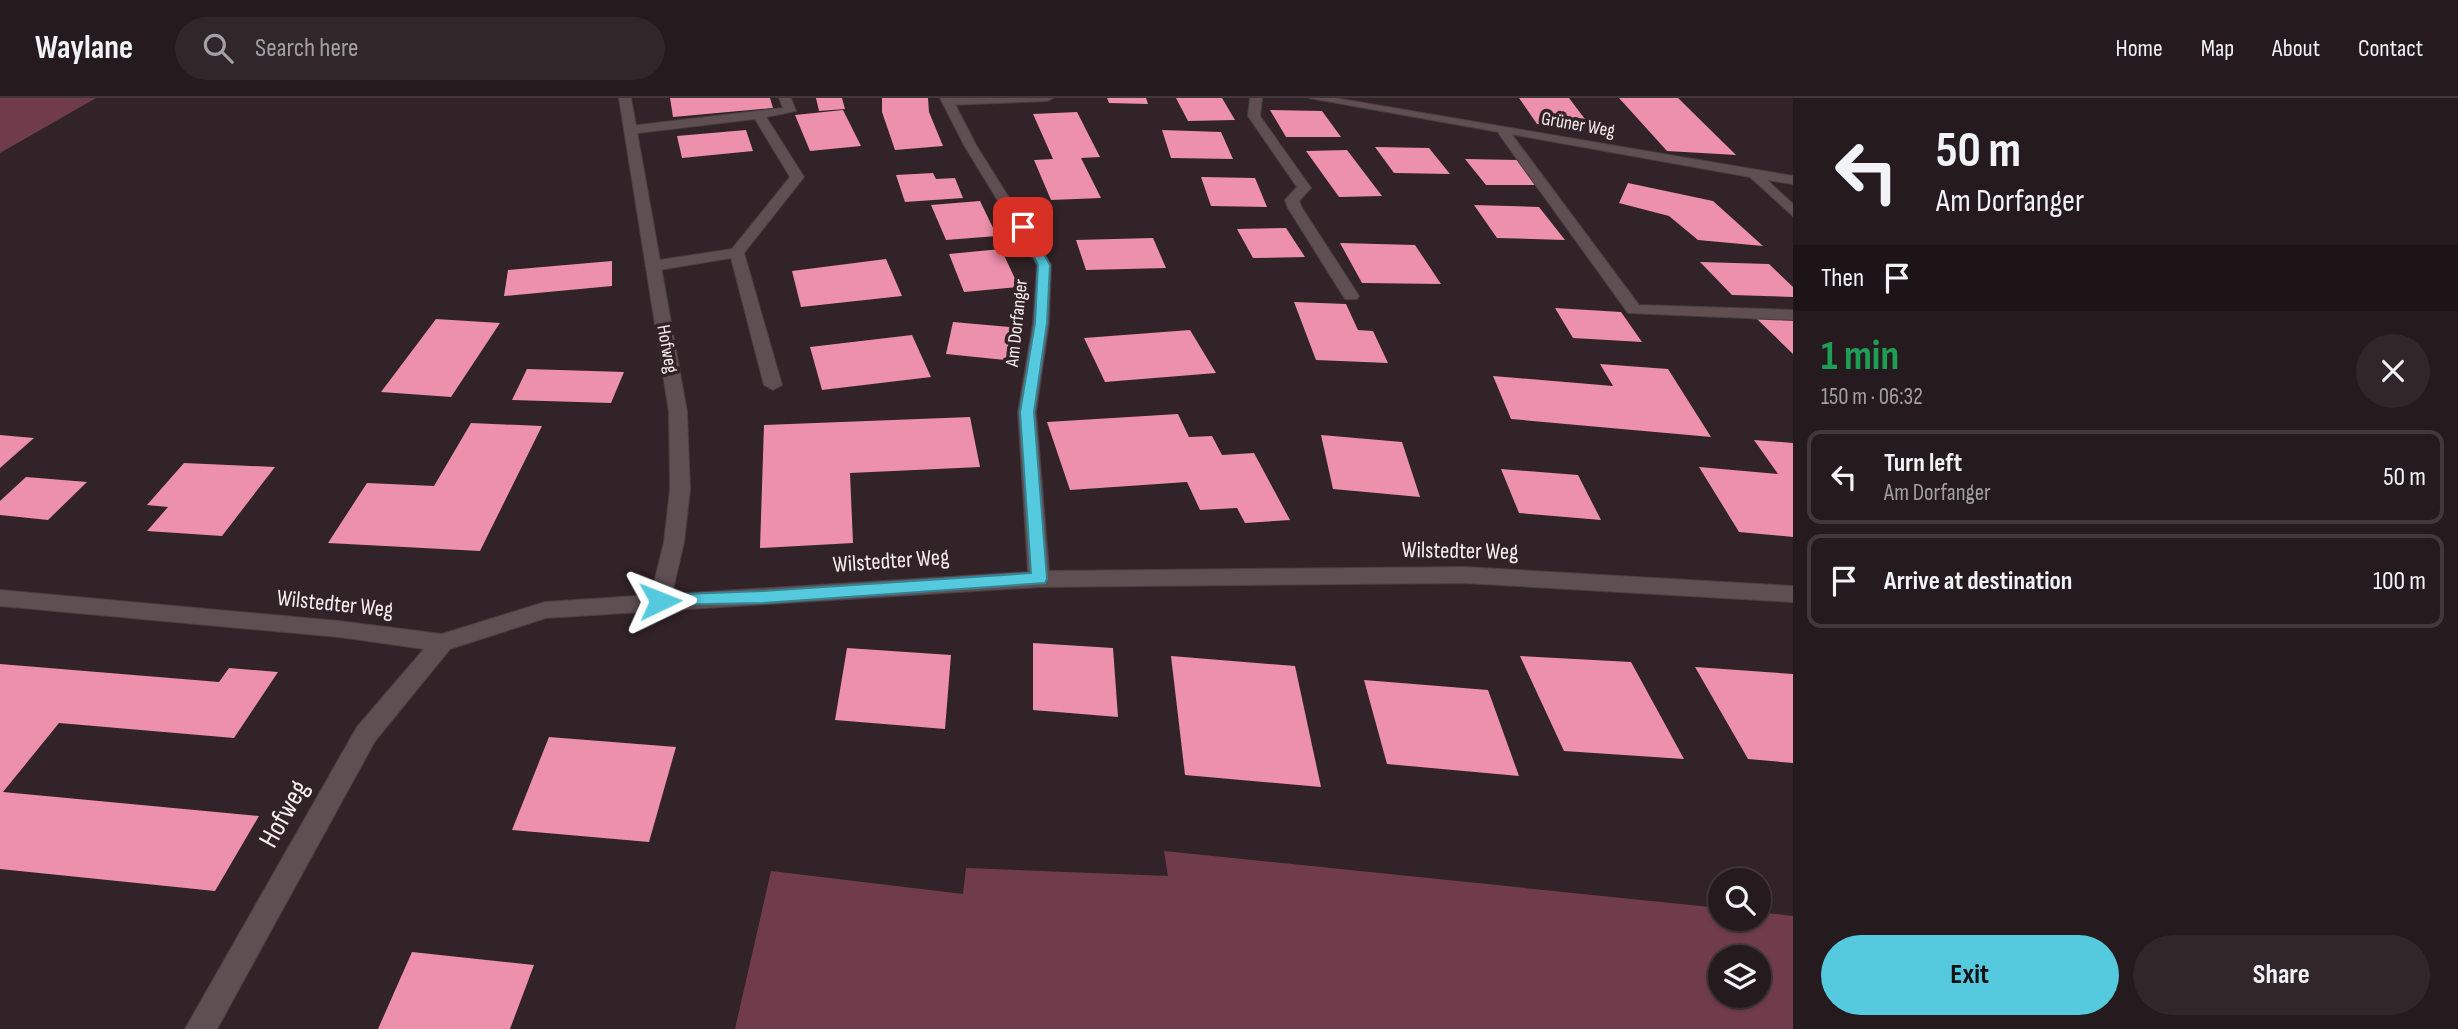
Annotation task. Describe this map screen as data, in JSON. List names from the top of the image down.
{
  "streets": {
    "street": [
      "Grüner Weg",
      "Am Dorfanger",
      "Hofweg",
      "Wilstedter Weg"
    ]
  },
  "crossings": [
    ["Am Dorfanger", "Wilstedter Weg"],
    ["Hofweg", "Wilstedter Weg"]
  ],
  "page": {
    "header": "Waylane",
    "search": "Search here",
    "nav": [
      "Home",
      "Map",
      "About",
      "Contact"
    ],
    "turn": ["50 m", "Am Dorfanger"],
    "then": "Then",
    "heading": ["1 min", "150 m · 06:32"],
    "list": [
      {
        "name": "Turn left",
        "note": "Am Dorfanger",
        "value": "50 m"
      },
      {
        "name": "Arrive at destination",
        "value": "100 m"
      }
    ],
    "buttons": ["Exit", "Share"]
  }
}
